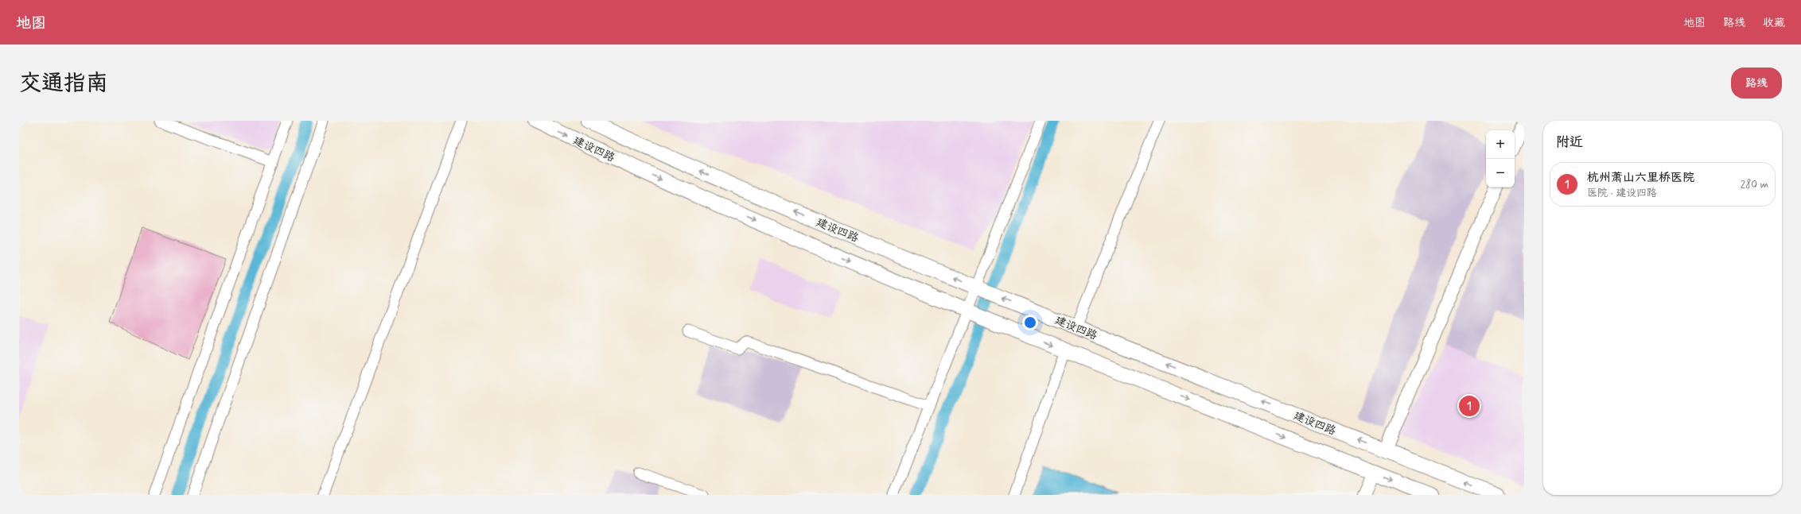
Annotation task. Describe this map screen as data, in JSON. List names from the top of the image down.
{
  "streets": {
    "main road": ["建设四路"]
  },
  "page": {
    "header": "地图",
    "nav": ["地图", "路线", "收藏"],
    "title": "交通指南",
    "buttons": "路线",
    "heading": "附近",
    "map_buttons": ["+", "−"],
    "list": [
      {
        "mark": "1",
        "name": "杭州萧山六里桥医院",
        "note": "医院 · 建设四路",
        "value": "280 m"
      }
    ],
    "pins": "1"
  }
}
